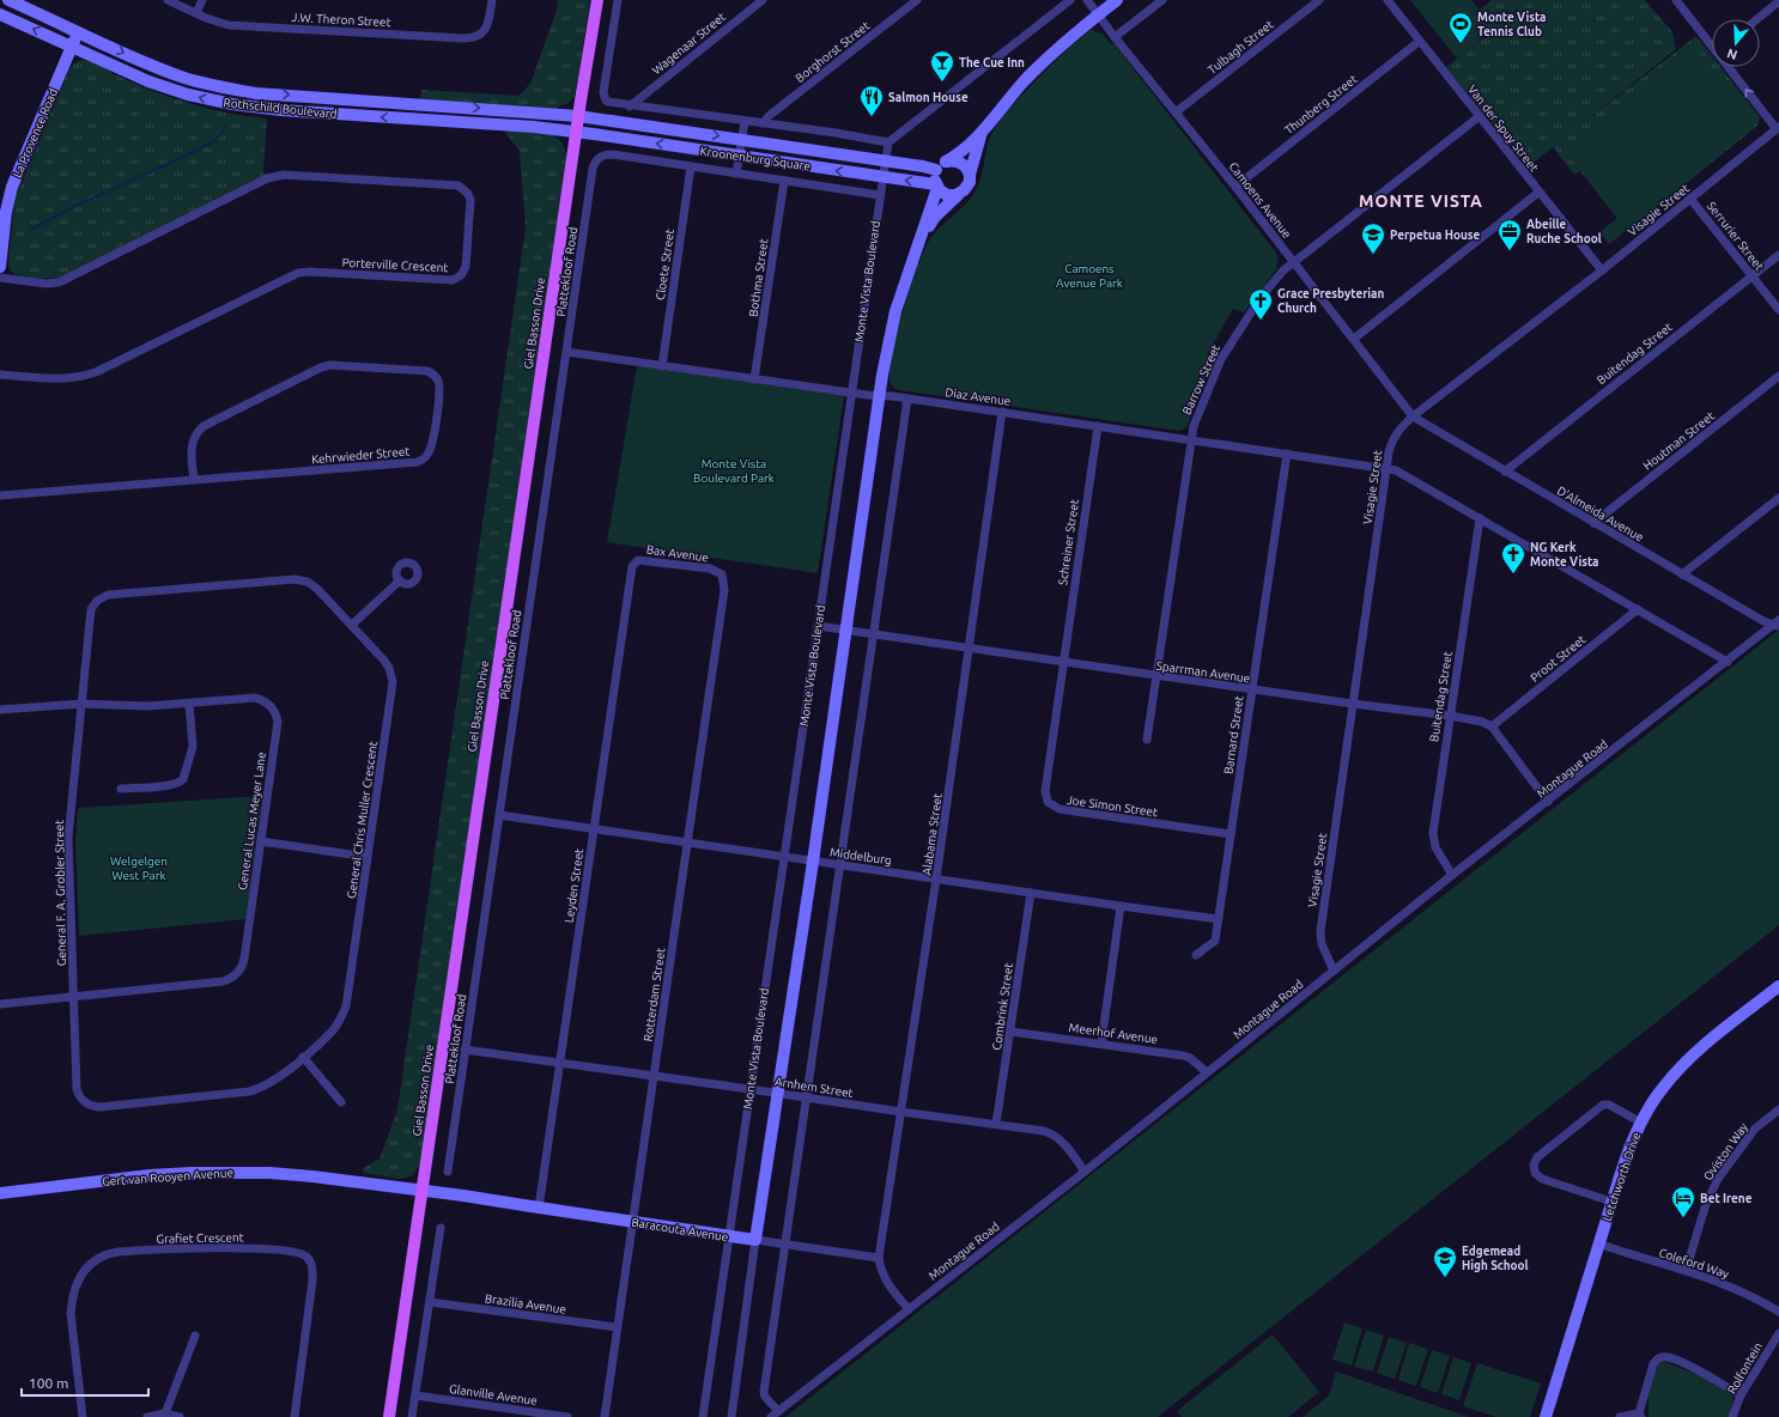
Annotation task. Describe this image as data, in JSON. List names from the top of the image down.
{
  "streets": {
    "main road": ["Giel Basson Drive"],
    "street": [
      "J.W. Theron Street",
      "Wagenaar Street",
      "Tulbagh Street",
      "Borghorst Street",
      "Thunberg Street",
      "Rothschild Boulevard",
      "Van der Spuy Street",
      "La Provence Road",
      "Kroonenburg Square",
      "Camoens Avenue",
      "Visagie Street",
      "Serrurier Street",
      "Porterville Crescent",
      "Cloete Street",
      "Plattekloof Road",
      "Bothma Street",
      "Monte Vista Boulevard",
      "Buitendag Street",
      "Barrow Street",
      "Diaz Avenue",
      "Houtman Street",
      "Kehrwieder Street",
      "D'Almeida Avenue",
      "Schreiner Street",
      "Bax Avenue",
      "Proot Street",
      "Sparrman Avenue",
      "Barnard Street",
      "Montague Road",
      "Joe Simon Street",
      "General Chris Muller Crescent",
      "General Lucas Meyer Lane",
      "Alabama Street",
      "Middelburg",
      "Leyden Street",
      "General F. A. Grobler Street",
      "Rotterdam Street",
      "Combrink Street",
      "Meerhof Avenue",
      "Arnhem Street",
      "Oviston Way",
      "Gert van Rooyen Avenue",
      "Letchworth Drive",
      "Baracouta Avenue",
      "Grafiet Crescent",
      "Coleford Way",
      "Brazilia Avenue",
      "Rolfontein",
      "Glanville Avenue"
    ]
  },
  "crossings": [
    ["Tulbagh Street", "Camoens Avenue"],
    ["Thunberg Street", "Van der Spuy Street"],
    ["Thunberg Street", "Camoens Avenue"],
    ["Rothschild Boulevard", "La Provence Road"],
    ["Rothschild Boulevard", "Kroonenburg Square"],
    ["Rothschild Boulevard", "Giel Basson Drive"],
    ["Van der Spuy Street", "Visagie Street"],
    ["Van der Spuy Street", "Barrow Street"],
    ["Kroonenburg Square", "Cloete Street"],
    ["Kroonenburg Square", "Plattekloof Road"],
    ["Kroonenburg Square", "Bothma Street"],
    ["Kroonenburg Square", "Monte Vista Boulevard"],
    ["Kroonenburg Square", "Giel Basson Drive"],
    ["Camoens Avenue", "Visagie Street"],
    ["Camoens Avenue", "Barrow Street"],
    ["Camoens Avenue", "D'Almeida Avenue"],
    ["Visagie Street", "Serrurier Street"],
    ["Visagie Street", "Diaz Avenue"],
    ["Visagie Street", "D'Almeida Avenue"],
    ["Visagie Street", "Sparrman Avenue"],
    ["Visagie Street", "Montague Road"],
    ["Serrurier Street", "Buitendag Street"],
    ["Cloete Street", "Diaz Avenue"],
    ["Plattekloof Road", "Diaz Avenue"],
    ["Plattekloof Road", "Middelburg"],
    ["Plattekloof Road", "Arnhem Street"],
    ["Bothma Street", "Diaz Avenue"],
    ["Monte Vista Boulevard", "Diaz Avenue"],
    ["Monte Vista Boulevard", "Sparrman Avenue"],
    ["Monte Vista Boulevard", "Middelburg"],
    ["Monte Vista Boulevard", "Arnhem Street"],
    ["Monte Vista Boulevard", "Baracouta Avenue"],
    ["Giel Basson Drive", "Gert van Rooyen Avenue"],
    ["Giel Basson Drive", "Baracouta Avenue"],
    ["Buitendag Street", "D'Almeida Avenue"],
    ["Buitendag Street", "Sparrman Avenue"],
    ["Buitendag Street", "Montague Road"],
    ["Barrow Street", "Diaz Avenue"],
    ["Barrow Street", "Sparrman Avenue"],
    ["Diaz Avenue", "Schreiner Street"],
    ["Diaz Avenue", "Barnard Street"],
    ["Diaz Avenue", "Alabama Street"],
    ["Houtman Street", "D'Almeida Avenue"],
    ["D'Almeida Avenue", "Montague Road"],
    ["Schreiner Street", "Sparrman Avenue"],
    ["Schreiner Street", "Joe Simon Street"],
    ["Bax Avenue", "Leyden Street"],
    ["Bax Avenue", "Rotterdam Street"],
    ["Proot Street", "Sparrman Avenue"],
    ["Sparrman Avenue", "Barnard Street"],
    ["Sparrman Avenue", "Joe Simon Street"],
    ["Sparrman Avenue", "Alabama Street"],
    ["Barnard Street", "Joe Simon Street"],
    ["Barnard Street", "Middelburg"],
    ["Montague Road", "Meerhof Avenue"],
    ["Montague Road", "Arnhem Street"],
    ["General Chris Muller Crescent", "General Lucas Meyer Lane"],
    ["General Chris Muller Crescent", "General F. A. Grobler Street"],
    ["General Lucas Meyer Lane", "General F. A. Grobler Street"],
    ["Alabama Street", "Middelburg"],
    ["Alabama Street", "Arnhem Street"],
    ["Alabama Street", "Baracouta Avenue"],
    ["Middelburg", "Leyden Street"],
    ["Middelburg", "Rotterdam Street"],
    ["Middelburg", "Combrink Street"],
    ["Leyden Street", "Arnhem Street"],
    ["Leyden Street", "Baracouta Avenue"],
    ["Rotterdam Street", "Arnhem Street"],
    ["Rotterdam Street", "Baracouta Avenue"],
    ["Rotterdam Street", "Brazilia Avenue"],
    ["Combrink Street", "Meerhof Avenue"],
    ["Combrink Street", "Arnhem Street"],
    ["Oviston Way", "Coleford Way"],
    ["Gert van Rooyen Avenue", "Baracouta Avenue"],
    ["Letchworth Drive", "Coleford Way"]
  ],
  "districts": ["MONTE VISTA"],
  "parks": ["Camoens Avenue Park", "Monte Vista Boulevard Park", "Welgelgen West Park"],
  "places": {
    "sports": ["Monte Vista Tennis Club"],
    "bar": ["The Cue Inn"],
    "restaurant": ["Salmon House"],
    "office": ["Abeille Ruche School"],
    "school or university": ["Perpetua House", "Edgemead High School"],
    "church": ["Grace Presbyterian Church", "NG Kerk Monte Vista"],
    "hotel": ["Bet Irene"]
  },
  "scale_bar": "100 m",
  "north": "bottom"
}
